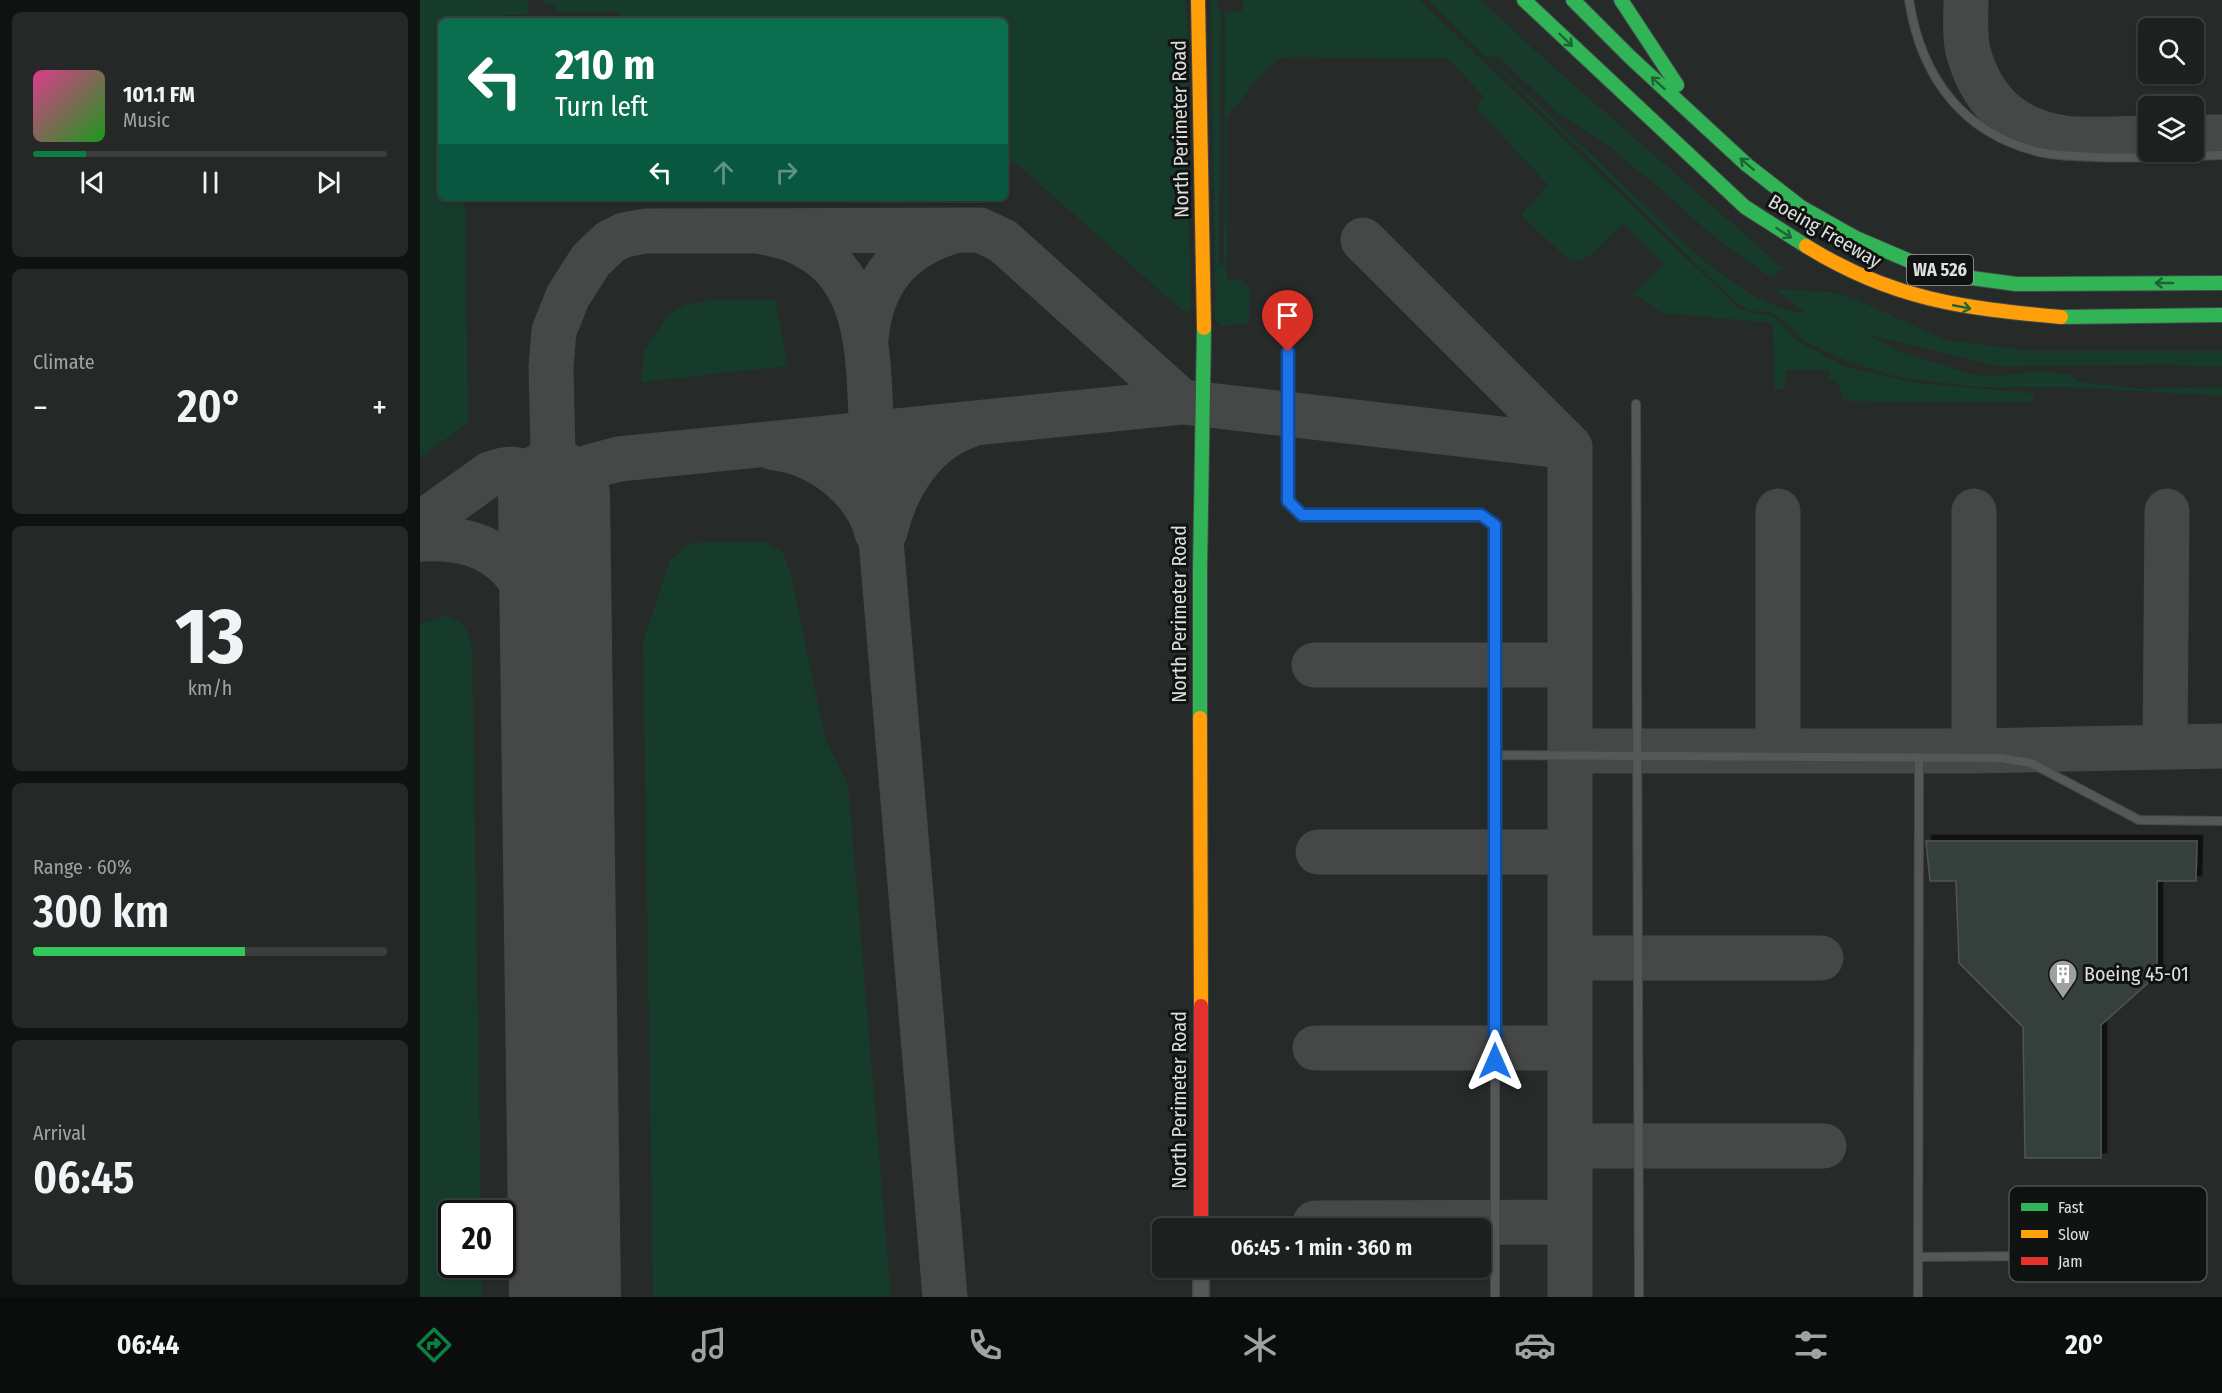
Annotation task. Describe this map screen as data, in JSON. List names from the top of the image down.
{
  "streets": {
    "main road": ["North Perimeter Road", "Boeing Freeway", "WA 526"]
  },
  "places": {
    "building": ["Boeing 45-01"]
  },
  "legend": ["Fast", "Slow", "Jam"],
  "page": {
    "turn": ["210 m", "Turn left"],
    "song": ["101.1 FM", "Music"],
    "tile": [
      "Climate",
      ["13", "km/h"],
      ["Range · 60%", "300 km"],
      ["Arrival", "06:45"]
    ],
    "heat": ["−", "20°", "+"],
    "limit": "20",
    "trip": "06:45 · 1 min · 360 m",
    "tabs": ["06:44", "20°"]
  }
}
